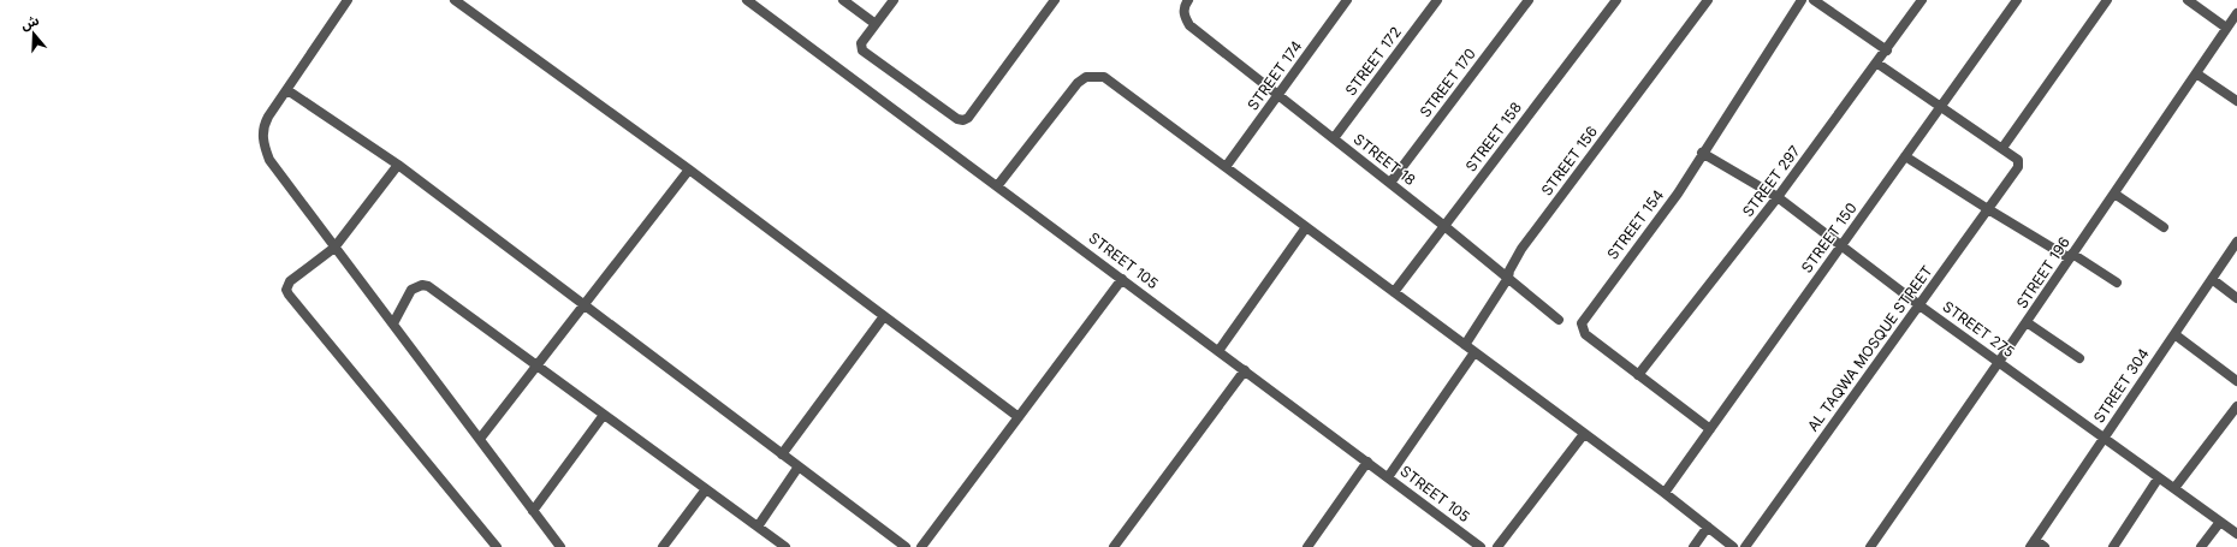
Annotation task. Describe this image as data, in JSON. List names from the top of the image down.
{
  "streets": {
    "street": [
      "STREET 172",
      "STREET 174",
      "STREET 170",
      "STREET 158",
      "STREET 18",
      "STREET 156",
      "STREET 297",
      "STREET 154",
      "STREET 150",
      "STREET 105",
      "STREET 196",
      "STREET 275",
      "AL TAQWA MOSQUE STREET",
      "STREET 304"
    ]
  },
  "crossings": [
    ["STREET 172", "STREET 18"],
    ["STREET 174", "STREET 18"],
    ["STREET 170", "STREET 18"],
    ["STREET 158", "STREET 18"],
    ["STREET 18", "STREET 156"],
    ["STREET 297", "STREET 154"],
    ["STREET 297", "STREET 275"],
    ["STREET 154", "STREET 150"],
    ["STREET 154", "STREET 275"],
    ["STREET 150", "STREET 275"],
    ["STREET 196", "STREET 275"],
    ["STREET 275", "AL TAQWA MOSQUE STREET"],
    ["STREET 275", "STREET 304"]
  ],
  "north": "top"
}
